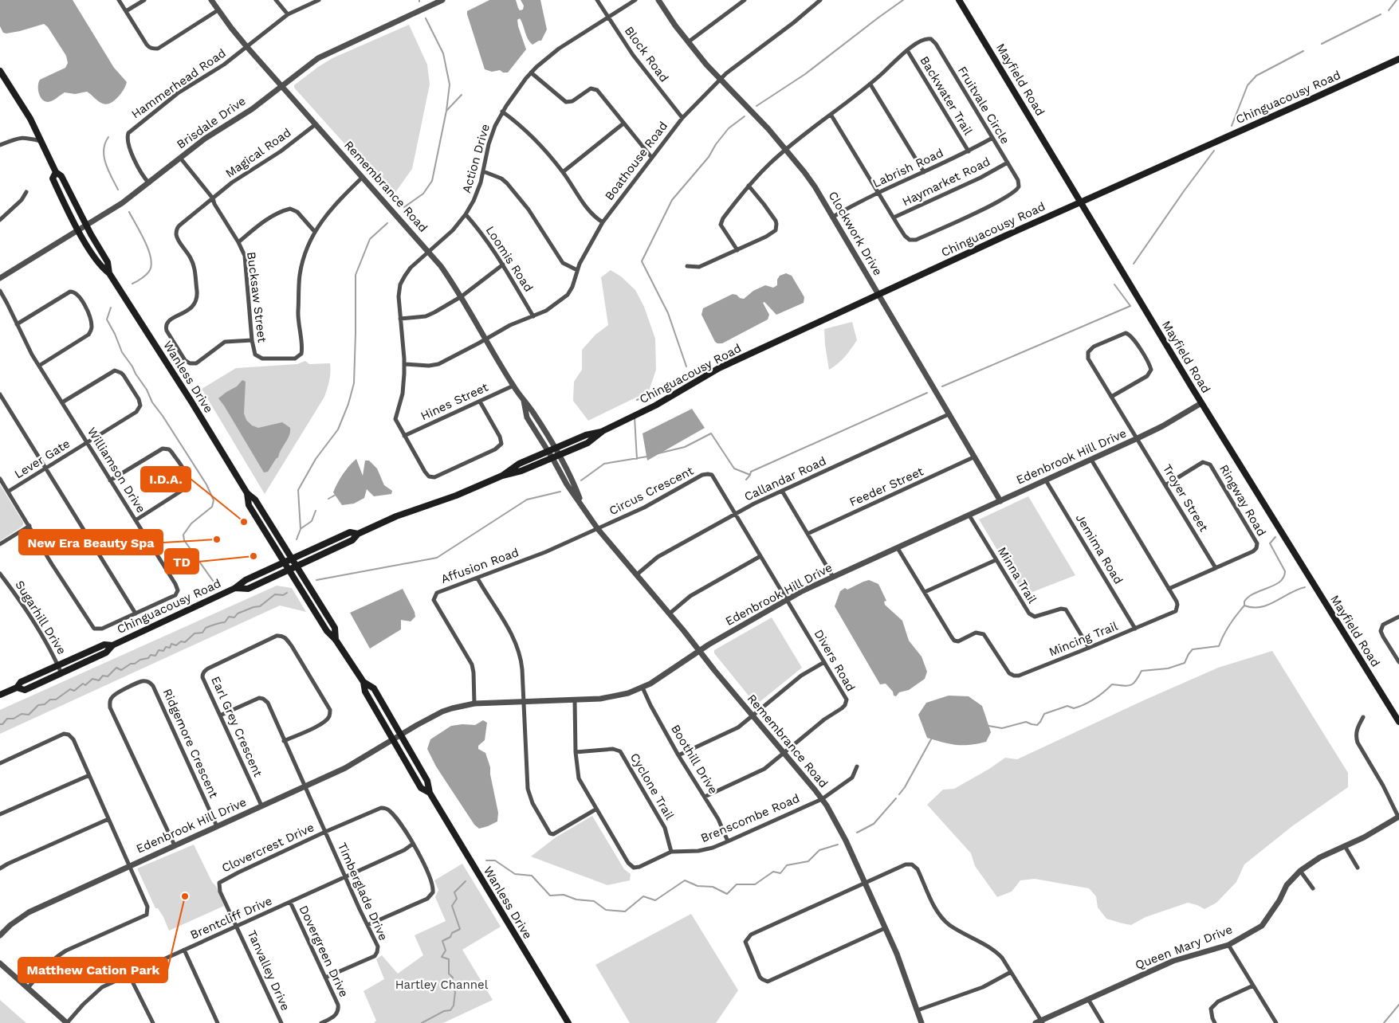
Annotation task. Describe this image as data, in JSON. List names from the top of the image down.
{
  "streets": {
    "main road": ["Mayfield Road", "Chinguacousy Road", "Wanless Drive"],
    "street": [
      "Block Road",
      "Hammerhead Road",
      "Backwater Trail",
      "Fruitvale Circle",
      "Brisdale Drive",
      "Magical Road",
      "Action Drive",
      "Boathouse Road",
      "Labrish Road",
      "Haymarket Road",
      "Remembrance Road",
      "Clockwork Drive",
      "Loomis Road",
      "Bucksaw Street",
      "Hines Street",
      "Edenbrook Hill Drive",
      "Lever Gate",
      "Williamson Drive",
      "Callandar Road",
      "Feeder Street",
      "Circus Crescent",
      "Troyer Street",
      "Ringway Road",
      "Jemima Road",
      "Affusion Road",
      "Minna Trail",
      "Sugarhill Drive",
      "Mincing Trail",
      "Divers Road",
      "Earl Grey Crescent",
      "Ridgemore Crescent",
      "Boothill Drive",
      "Cyclone Trail",
      "Brenscombe Road",
      "Clovercrest Drive",
      "Timberglade Drive",
      "Brentcliff Drive",
      "Queen Mary Drive",
      "Dovergreen Drive",
      "Tanvalley Drive"
    ]
  },
  "crossings": [
    ["Block Road", "Action Drive"],
    ["Block Road", "Boathouse Road"],
    ["Mayfield Road", "Chinguacousy Road"],
    ["Mayfield Road", "Edenbrook Hill Drive"],
    ["Hammerhead Road", "Brisdale Drive"],
    ["Hammerhead Road", "Remembrance Road"],
    ["Backwater Trail", "Fruitvale Circle"],
    ["Backwater Trail", "Labrish Road"],
    ["Chinguacousy Road", "Remembrance Road"],
    ["Chinguacousy Road", "Clockwork Drive"],
    ["Chinguacousy Road", "Wanless Drive"],
    ["Chinguacousy Road", "Sugarhill Drive"],
    ["Fruitvale Circle", "Labrish Road"],
    ["Fruitvale Circle", "Haymarket Road"],
    ["Fruitvale Circle", "Clockwork Drive"],
    ["Brisdale Drive", "Remembrance Road"],
    ["Brisdale Drive", "Bucksaw Street"],
    ["Brisdale Drive", "Wanless Drive"],
    ["Magical Road", "Remembrance Road"],
    ["Magical Road", "Bucksaw Street"],
    ["Action Drive", "Boathouse Road"],
    ["Action Drive", "Remembrance Road"],
    ["Action Drive", "Loomis Road"],
    ["Action Drive", "Hines Street"],
    ["Boathouse Road", "Remembrance Road"],
    ["Boathouse Road", "Clockwork Drive"],
    ["Boathouse Road", "Loomis Road"],
    ["Labrish Road", "Clockwork Drive"],
    ["Remembrance Road", "Bucksaw Street"],
    ["Remembrance Road", "Hines Street"],
    ["Remembrance Road", "Edenbrook Hill Drive"],
    ["Remembrance Road", "Callandar Road"],
    ["Remembrance Road", "Circus Crescent"],
    ["Remembrance Road", "Affusion Road"],
    ["Remembrance Road", "Divers Road"],
    ["Remembrance Road", "Brenscombe Road"],
    ["Clockwork Drive", "Edenbrook Hill Drive"],
    ["Clockwork Drive", "Callandar Road"],
    ["Clockwork Drive", "Feeder Street"],
    ["Wanless Drive", "Edenbrook Hill Drive"],
    ["Edenbrook Hill Drive", "Circus Crescent"],
    ["Edenbrook Hill Drive", "Troyer Street"],
    ["Edenbrook Hill Drive", "Jemima Road"],
    ["Edenbrook Hill Drive", "Affusion Road"],
    ["Edenbrook Hill Drive", "Minna Trail"],
    ["Edenbrook Hill Drive", "Mincing Trail"],
    ["Edenbrook Hill Drive", "Divers Road"],
    ["Edenbrook Hill Drive", "Earl Grey Crescent"],
    ["Edenbrook Hill Drive", "Ridgemore Crescent"],
    ["Edenbrook Hill Drive", "Boothill Drive"],
    ["Edenbrook Hill Drive", "Brenscombe Road"],
    ["Edenbrook Hill Drive", "Timberglade Drive"],
    ["Lever Gate", "Williamson Drive"],
    ["Callandar Road", "Circus Crescent"],
    ["Circus Crescent", "Affusion Road"],
    ["Circus Crescent", "Divers Road"],
    ["Troyer Street", "Ringway Road"],
    ["Ringway Road", "Mincing Trail"],
    ["Jemima Road", "Mincing Trail"],
    ["Minna Trail", "Mincing Trail"],
    ["Divers Road", "Boothill Drive"],
    ["Earl Grey Crescent", "Timberglade Drive"],
    ["Boothill Drive", "Brenscombe Road"],
    ["Cyclone Trail", "Brenscombe Road"],
    ["Clovercrest Drive", "Timberglade Drive"],
    ["Clovercrest Drive", "Brentcliff Drive"],
    ["Clovercrest Drive", "Tanvalley Drive"],
    ["Timberglade Drive", "Brentcliff Drive"],
    ["Timberglade Drive", "Dovergreen Drive"],
    ["Brentcliff Drive", "Dovergreen Drive"],
    ["Brentcliff Drive", "Tanvalley Drive"]
  ],
  "parks": ["Hartley Channel"],
  "places": [
    "I.D.A.",
    "New Era Beauty Spa",
    "TD",
    "Matthew Cation Park"
  ]
}
